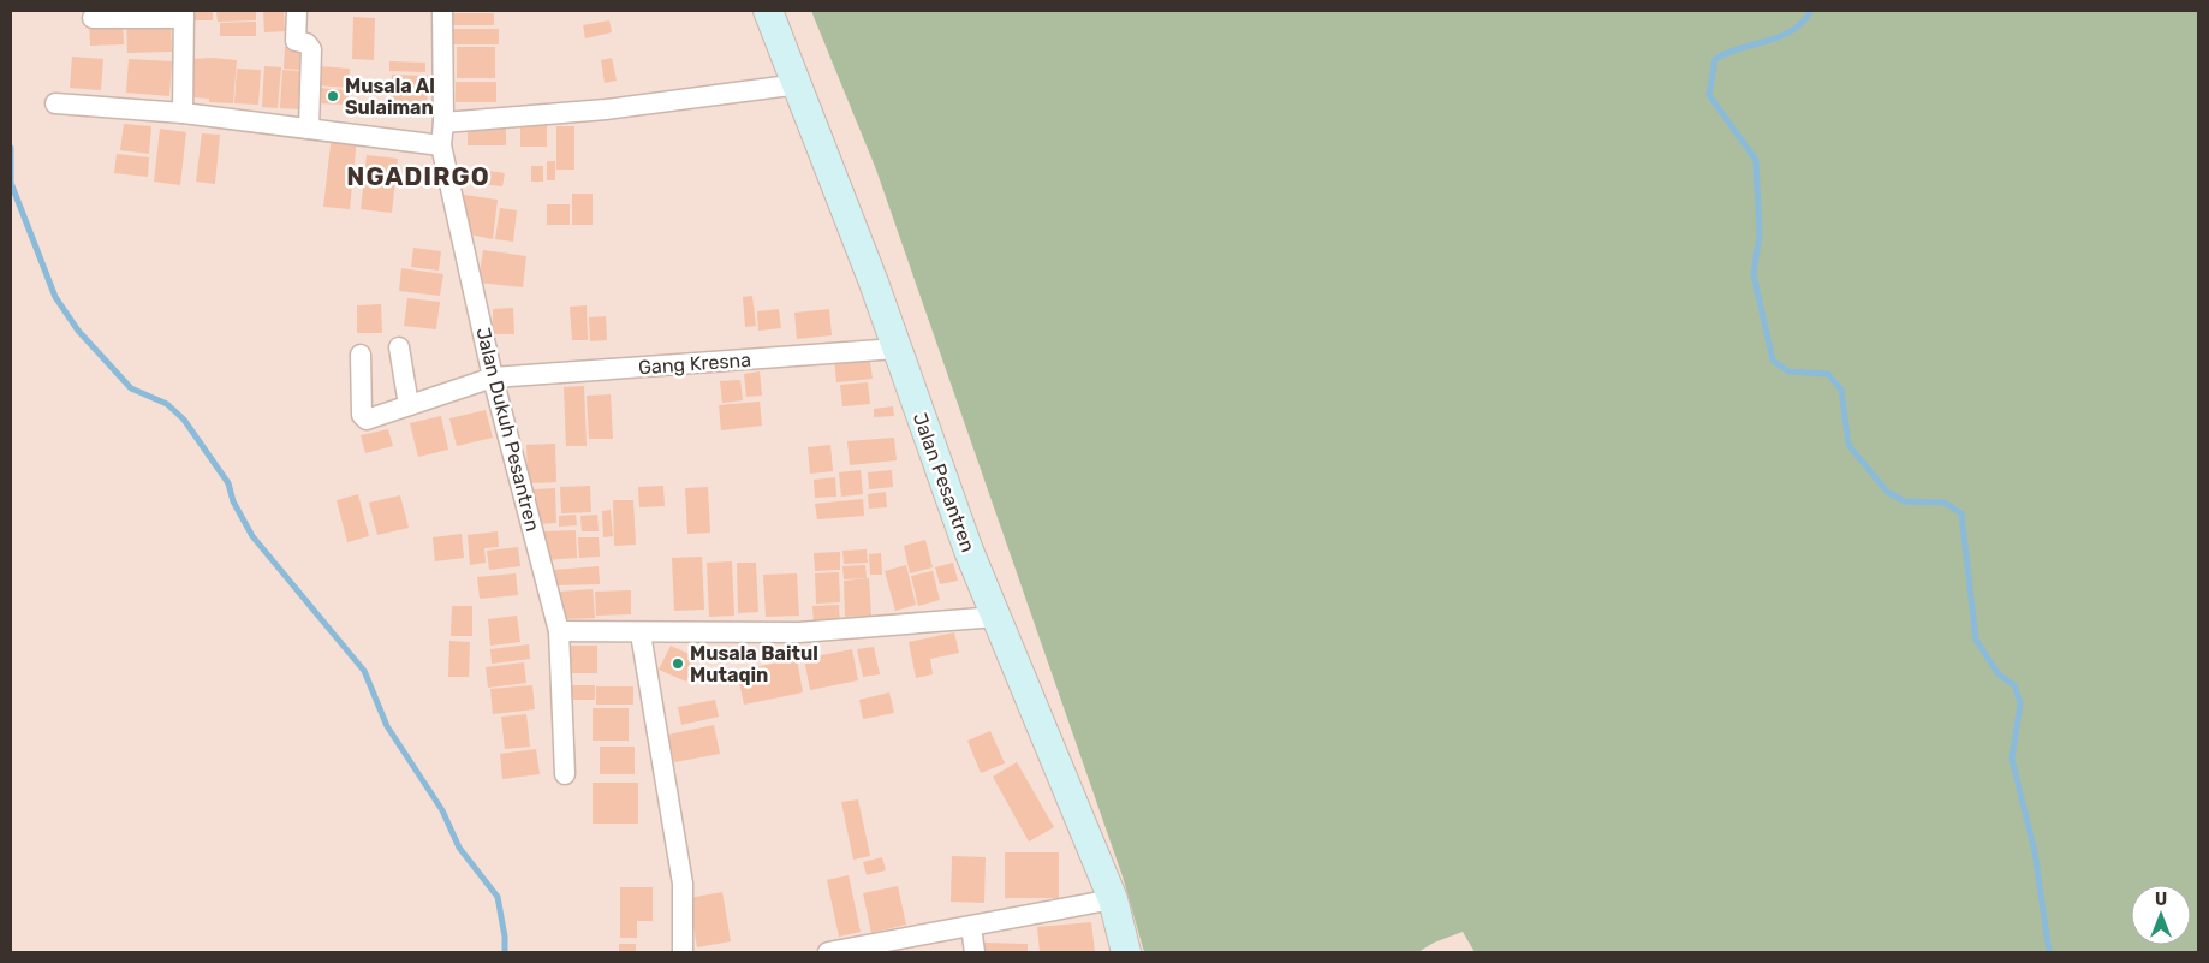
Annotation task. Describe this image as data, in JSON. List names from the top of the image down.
{
  "streets": {
    "main road": ["Jalan Pesantren"],
    "street": ["Gang Kresna", "Jalan Dukuh Pesantren"]
  },
  "crossings": [
    ["Gang Kresna", "Jalan Dukuh Pesantren"],
    ["Gang Kresna", "Jalan Pesantren"]
  ],
  "districts": ["NGADIRGO"],
  "places": ["Musala Al Sulaiman", "Musala Baitul Mutaqin"],
  "north": "top"
}
